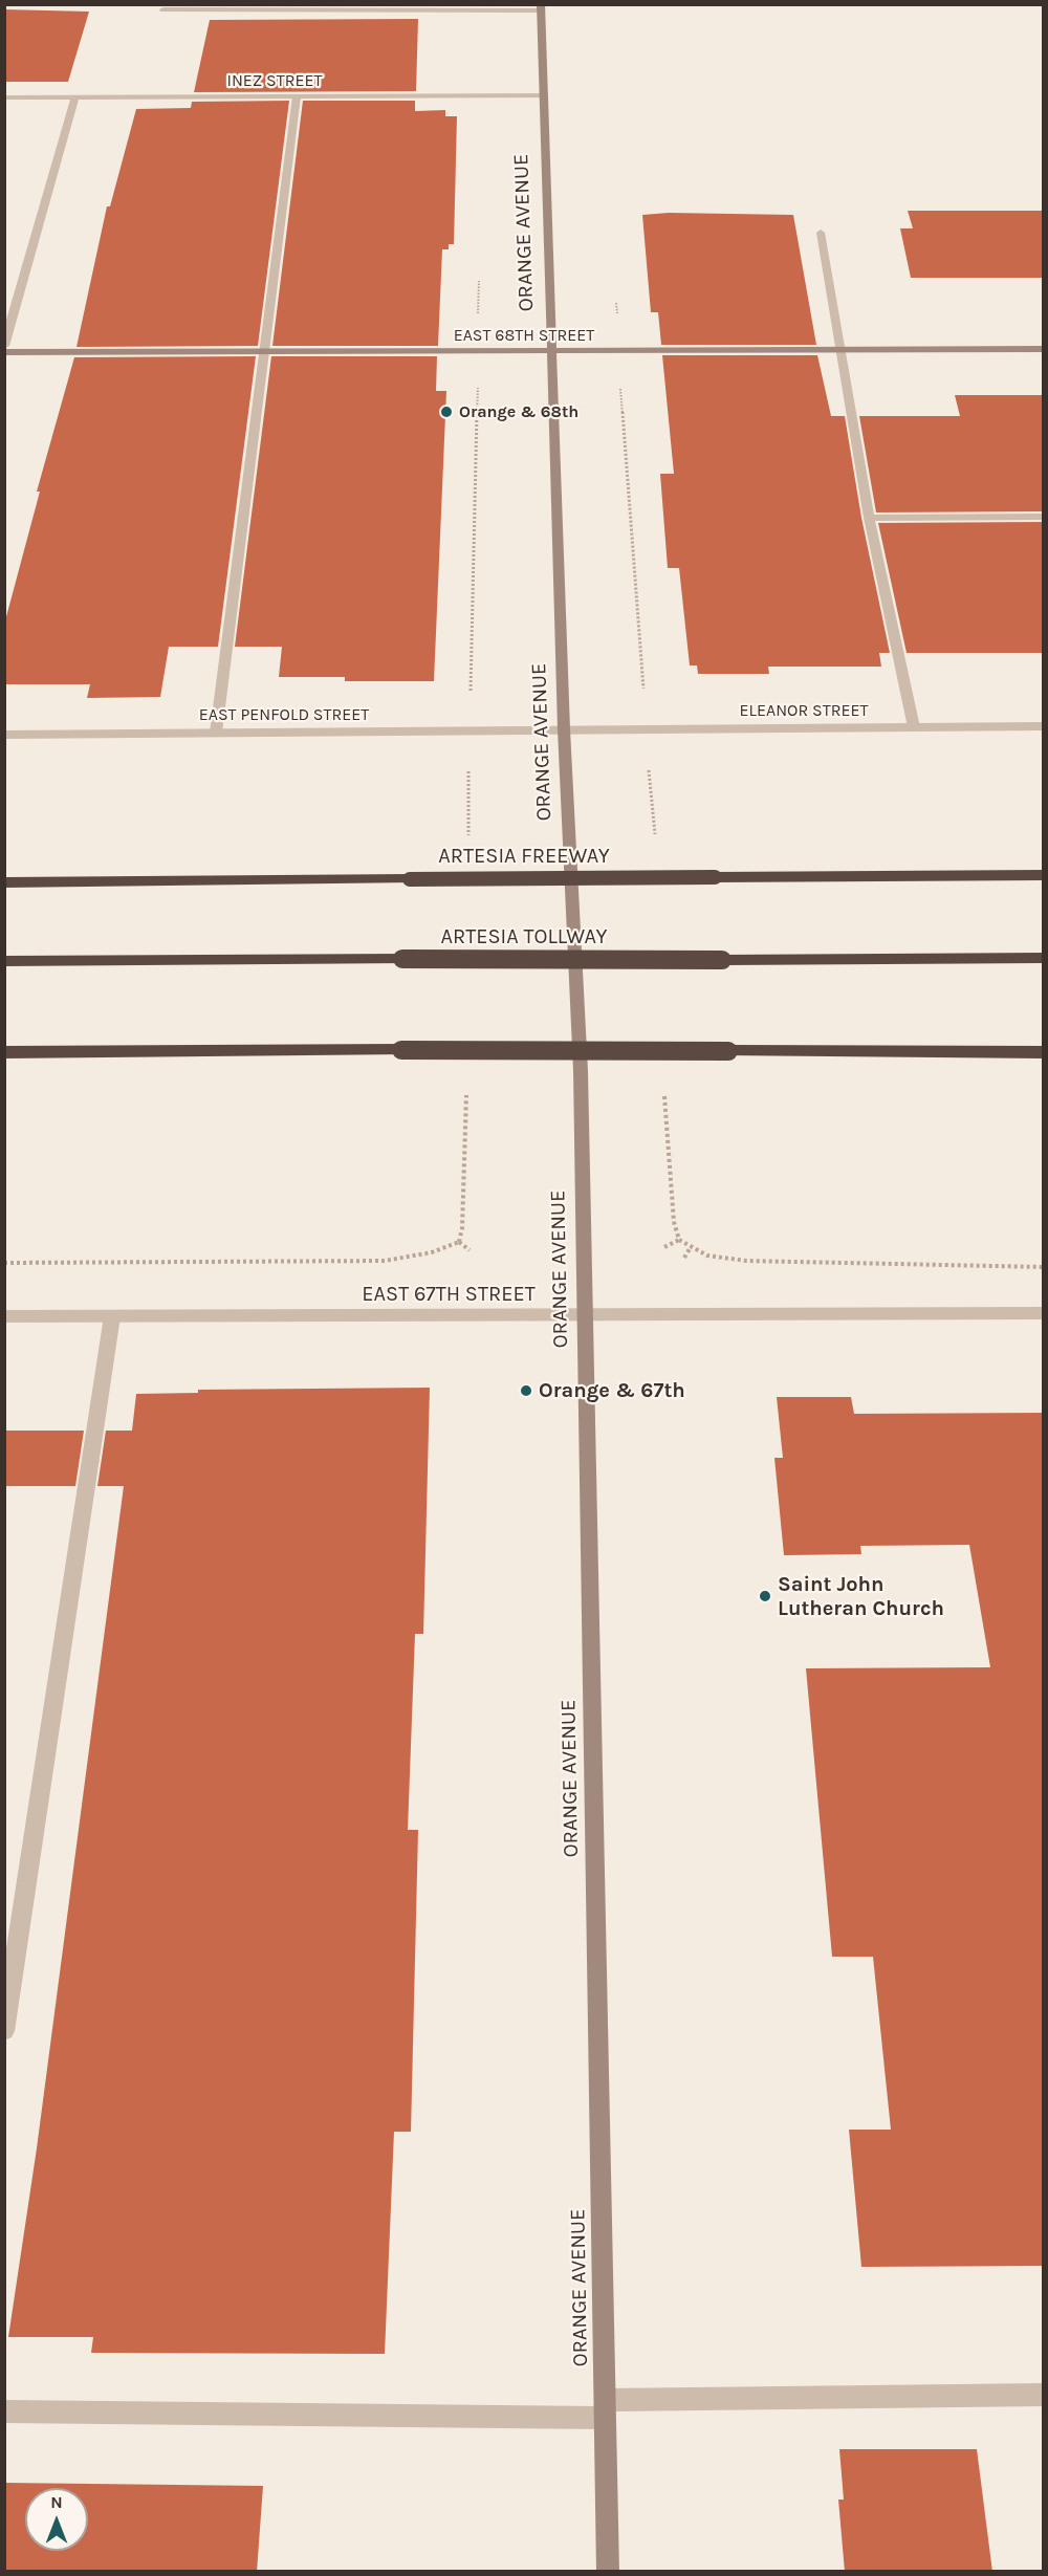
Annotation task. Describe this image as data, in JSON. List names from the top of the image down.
{
  "streets": {
    "highway": ["ARTESIA FREEWAY", "ARTESIA TOLLWAY"],
    "street": [
      "INEZ STREET",
      "ORANGE AVENUE",
      "EAST 68TH STREET",
      "ELEANOR STREET",
      "EAST PENFOLD STREET",
      "EAST 67TH STREET"
    ]
  },
  "crossings": [
    ["INEZ STREET", "ORANGE AVENUE"],
    ["ORANGE AVENUE", "EAST 68TH STREET"],
    ["ORANGE AVENUE", "ELEANOR STREET"],
    ["ORANGE AVENUE", "EAST PENFOLD STREET"],
    ["ORANGE AVENUE", "EAST 67TH STREET"],
    ["ELEANOR STREET", "EAST PENFOLD STREET"]
  ],
  "places": ["Orange & 68th", "Orange & 67th", "Saint John Lutheran Church"],
  "north": "top"
}
